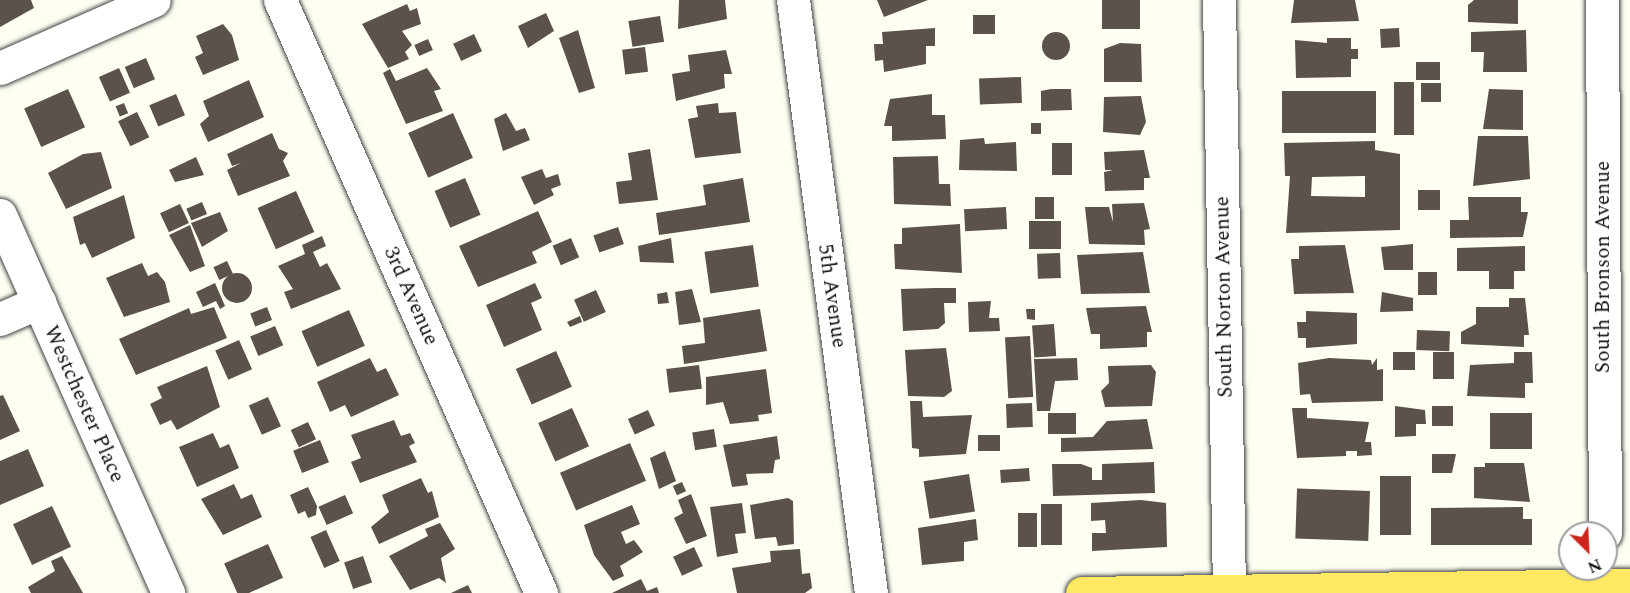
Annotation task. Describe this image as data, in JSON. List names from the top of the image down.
{
  "streets": {
    "street": [
      "South Bronson Avenue",
      "3rd Avenue",
      "5th Avenue",
      "South Norton Avenue",
      "Westchester Place"
    ]
  },
  "north": "bottom right"
}
